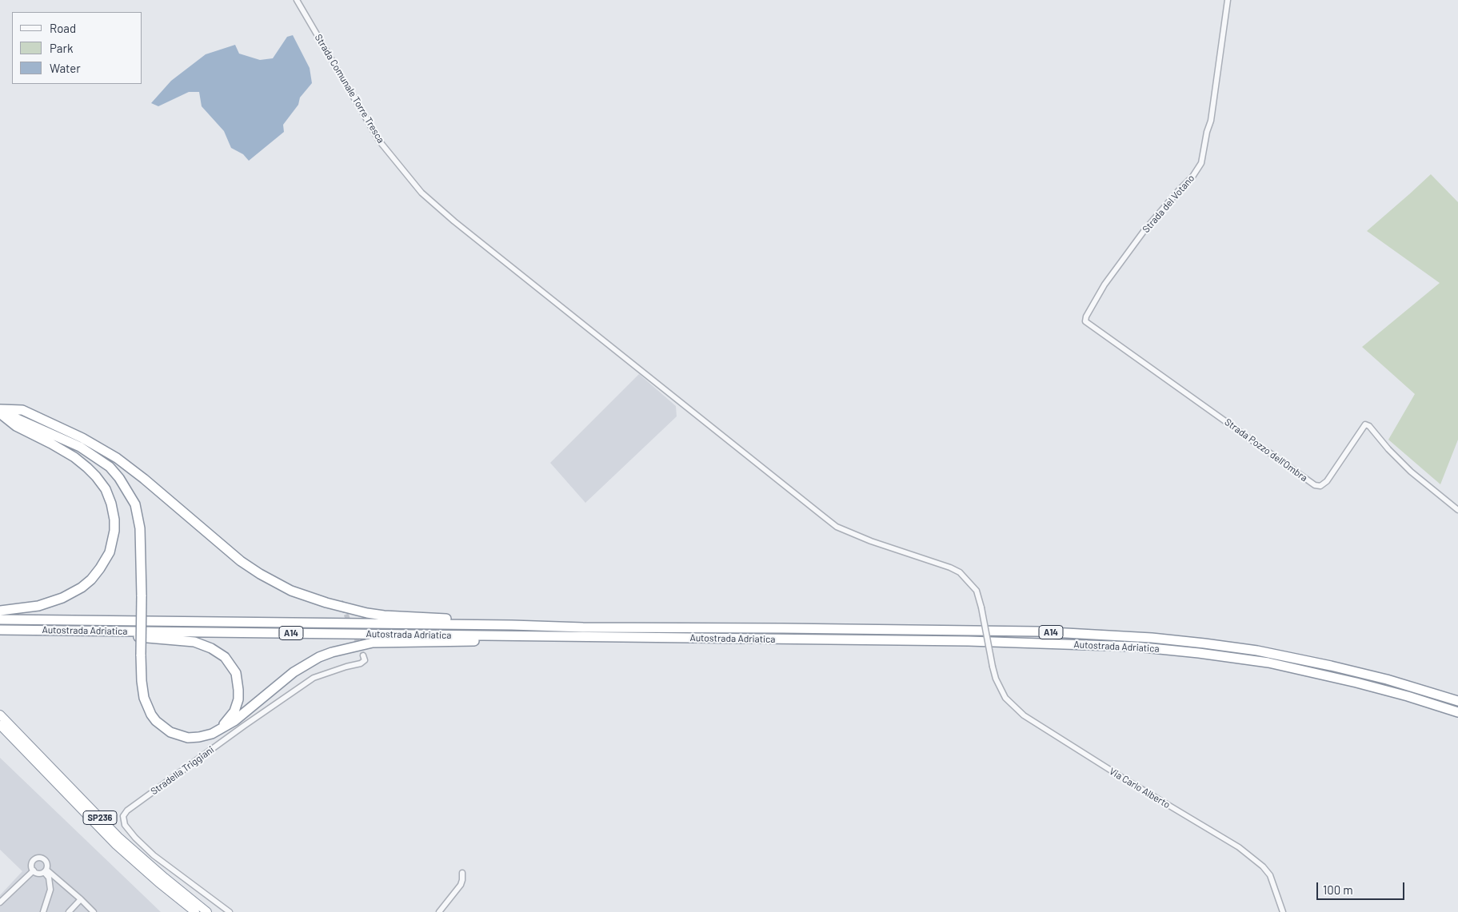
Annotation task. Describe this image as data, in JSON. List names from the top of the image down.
{
  "streets": {
    "highway": ["Autostrada Adriatica", "A14", "SP236"],
    "street": [
      "Strada Comunale Torre Tresca",
      "Strada del Votano",
      "Strada Pozzo dell'Ombra",
      "Stradella Triggiani",
      "Via Carlo Alberto"
    ]
  },
  "crossings": [
    ["Strada Comunale Torre Tresca", "Via Carlo Alberto"],
    ["Strada del Votano", "Strada Pozzo dell'Ombra"],
    ["Autostrada Adriatica", "A14"]
  ],
  "legend": ["Road", "Park", "Water"],
  "scale_bar": "100 m"
}
